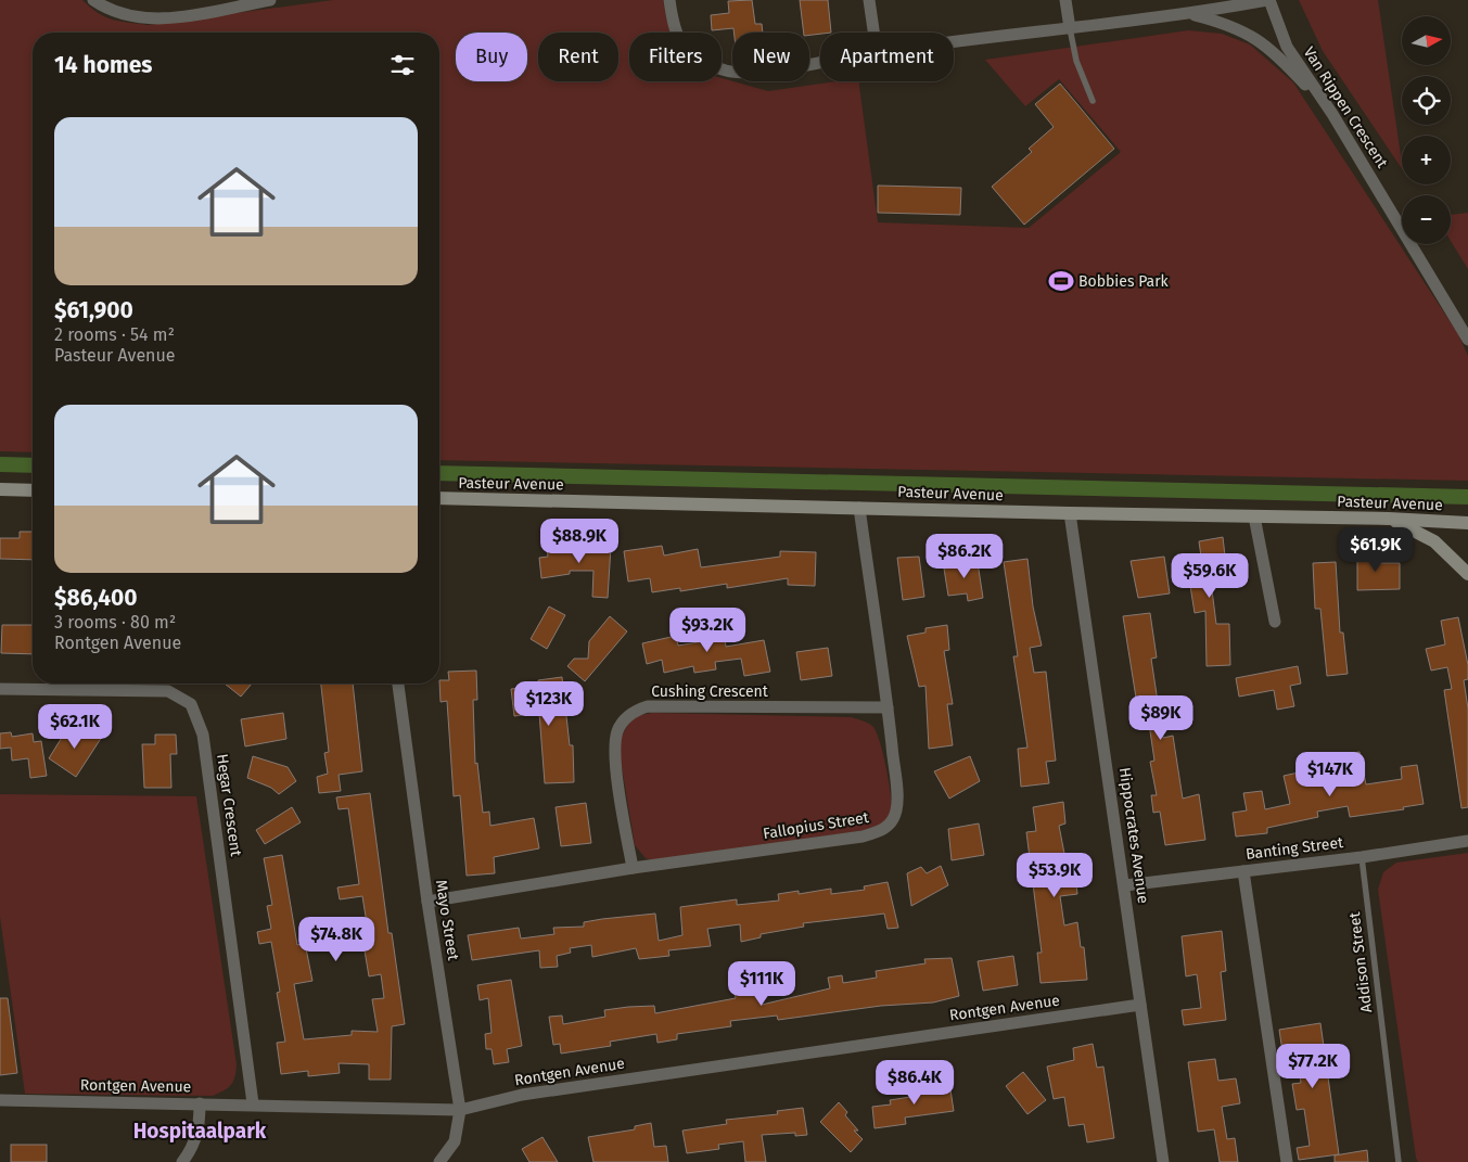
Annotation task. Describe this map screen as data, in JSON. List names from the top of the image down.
{
  "streets": {
    "street": [
      "Van Rippen Crescent",
      "Pasteur Avenue",
      "Cushing Crescent",
      "Hegar Crescent",
      "Fallopius Street",
      "Hippocrates Avenue",
      "Banting Street",
      "Mayo Street",
      "Rontgen Avenue"
    ],
    "lane": ["Addison Street"]
  },
  "crossings": [
    ["Pasteur Avenue", "Fallopius Street"],
    ["Pasteur Avenue", "Hippocrates Avenue"],
    ["Cushing Crescent", "Fallopius Street"],
    ["Hegar Crescent", "Rontgen Avenue"],
    ["Fallopius Street", "Mayo Street"],
    ["Hippocrates Avenue", "Banting Street"],
    ["Hippocrates Avenue", "Rontgen Avenue"],
    ["Banting Street", "Addison Street"],
    ["Mayo Street", "Rontgen Avenue"]
  ],
  "districts": ["Hospitaalpark"],
  "places": {
    "sports": ["Bobbies Park"]
  },
  "north": "right",
  "page": {
    "map_buttons": ["+", "−"],
    "chip": [
      "Buy",
      "Rent",
      "Filters",
      "New",
      "Apartment"
    ],
    "heading": "14 homes",
    "list": [
      {
        "name": "$61,900",
        "note": "2 rooms · 54 m² · Pasteur Avenue"
      },
      {
        "name": "$86,400",
        "note": "3 rooms · 80 m² · Rontgen Avenue"
      }
    ],
    "price": [
      "$88.9K",
      "$61.9K",
      "$86.2K",
      "$59.6K",
      "$93.2K",
      "$123K",
      "$89K",
      "$62.1K",
      "$147K",
      "$53.9K",
      "$74.8K",
      "$111K",
      "$77.2K",
      "$86.4K"
    ]
  }
}
